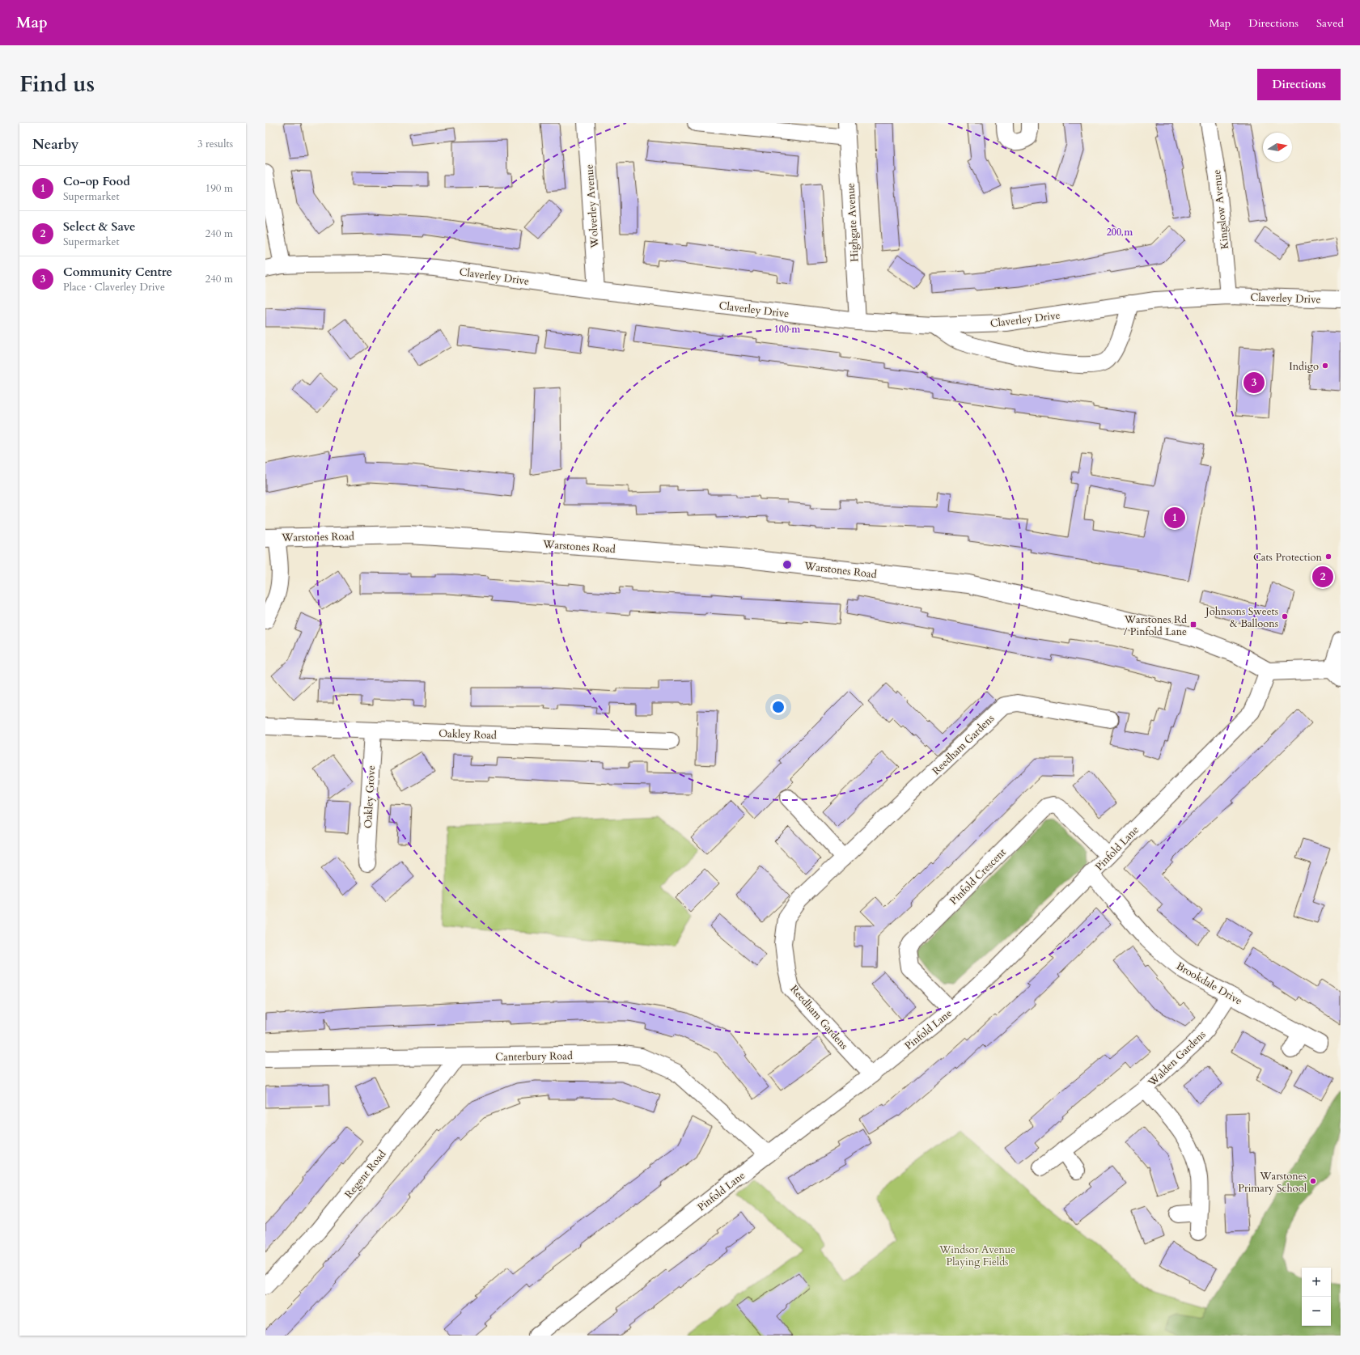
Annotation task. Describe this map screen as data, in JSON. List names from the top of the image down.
{
  "streets": {
    "street": [
      "Wolverley Avenue",
      "Kingslow Avenue",
      "Highgate Avenue",
      "Claverley Drive",
      "Warstones Road",
      "Oakley Road",
      "Reedham Gardens",
      "Oakley Grove",
      "Pinfold Lane",
      "Pinfold Crescent",
      "Brookdale Drive",
      "Canterbury Road",
      "Walden Gardens",
      "Regent Road"
    ]
  },
  "crossings": [
    ["Wolverley Avenue", "Claverley Drive"],
    ["Kingslow Avenue", "Claverley Drive"],
    ["Highgate Avenue", "Claverley Drive"],
    ["Warstones Road", "Pinfold Lane"],
    ["Oakley Road", "Oakley Grove"],
    ["Reedham Gardens", "Pinfold Lane"],
    ["Pinfold Lane", "Pinfold Crescent"],
    ["Pinfold Lane", "Brookdale Drive"],
    ["Pinfold Lane", "Canterbury Road"],
    ["Brookdale Drive", "Walden Gardens"],
    ["Canterbury Road", "Regent Road"]
  ],
  "parks": ["Windsor Avenue Playing Fields"],
  "places": {
    "other": [
      "Indigo",
      "Cats Protection",
      "Johnsons Sweets & Balloons",
      "Warstones Primary School"
    ],
    "transit": ["Warstones Rd / Pinfold Lane"]
  },
  "north": "right",
  "page": {
    "header": "Map",
    "nav": ["Map", "Directions", "Saved"],
    "title": "Find us",
    "buttons": "Directions",
    "heading": ["Nearby", "3 results"],
    "list": [
      {
        "mark": "1",
        "name": "Co-op Food",
        "note": "Supermarket",
        "value": "190 m"
      },
      {
        "mark": "2",
        "name": "Select & Save",
        "note": "Supermarket",
        "value": "240 m"
      },
      {
        "mark": "3",
        "name": "Community Centre",
        "note": "Place · Claverley Drive",
        "value": "240 m"
      }
    ],
    "pins": ["3", "1", "2"],
    "map_buttons": ["+", "−"]
  },
  "rings": ["200 m", "100 m"]
}
